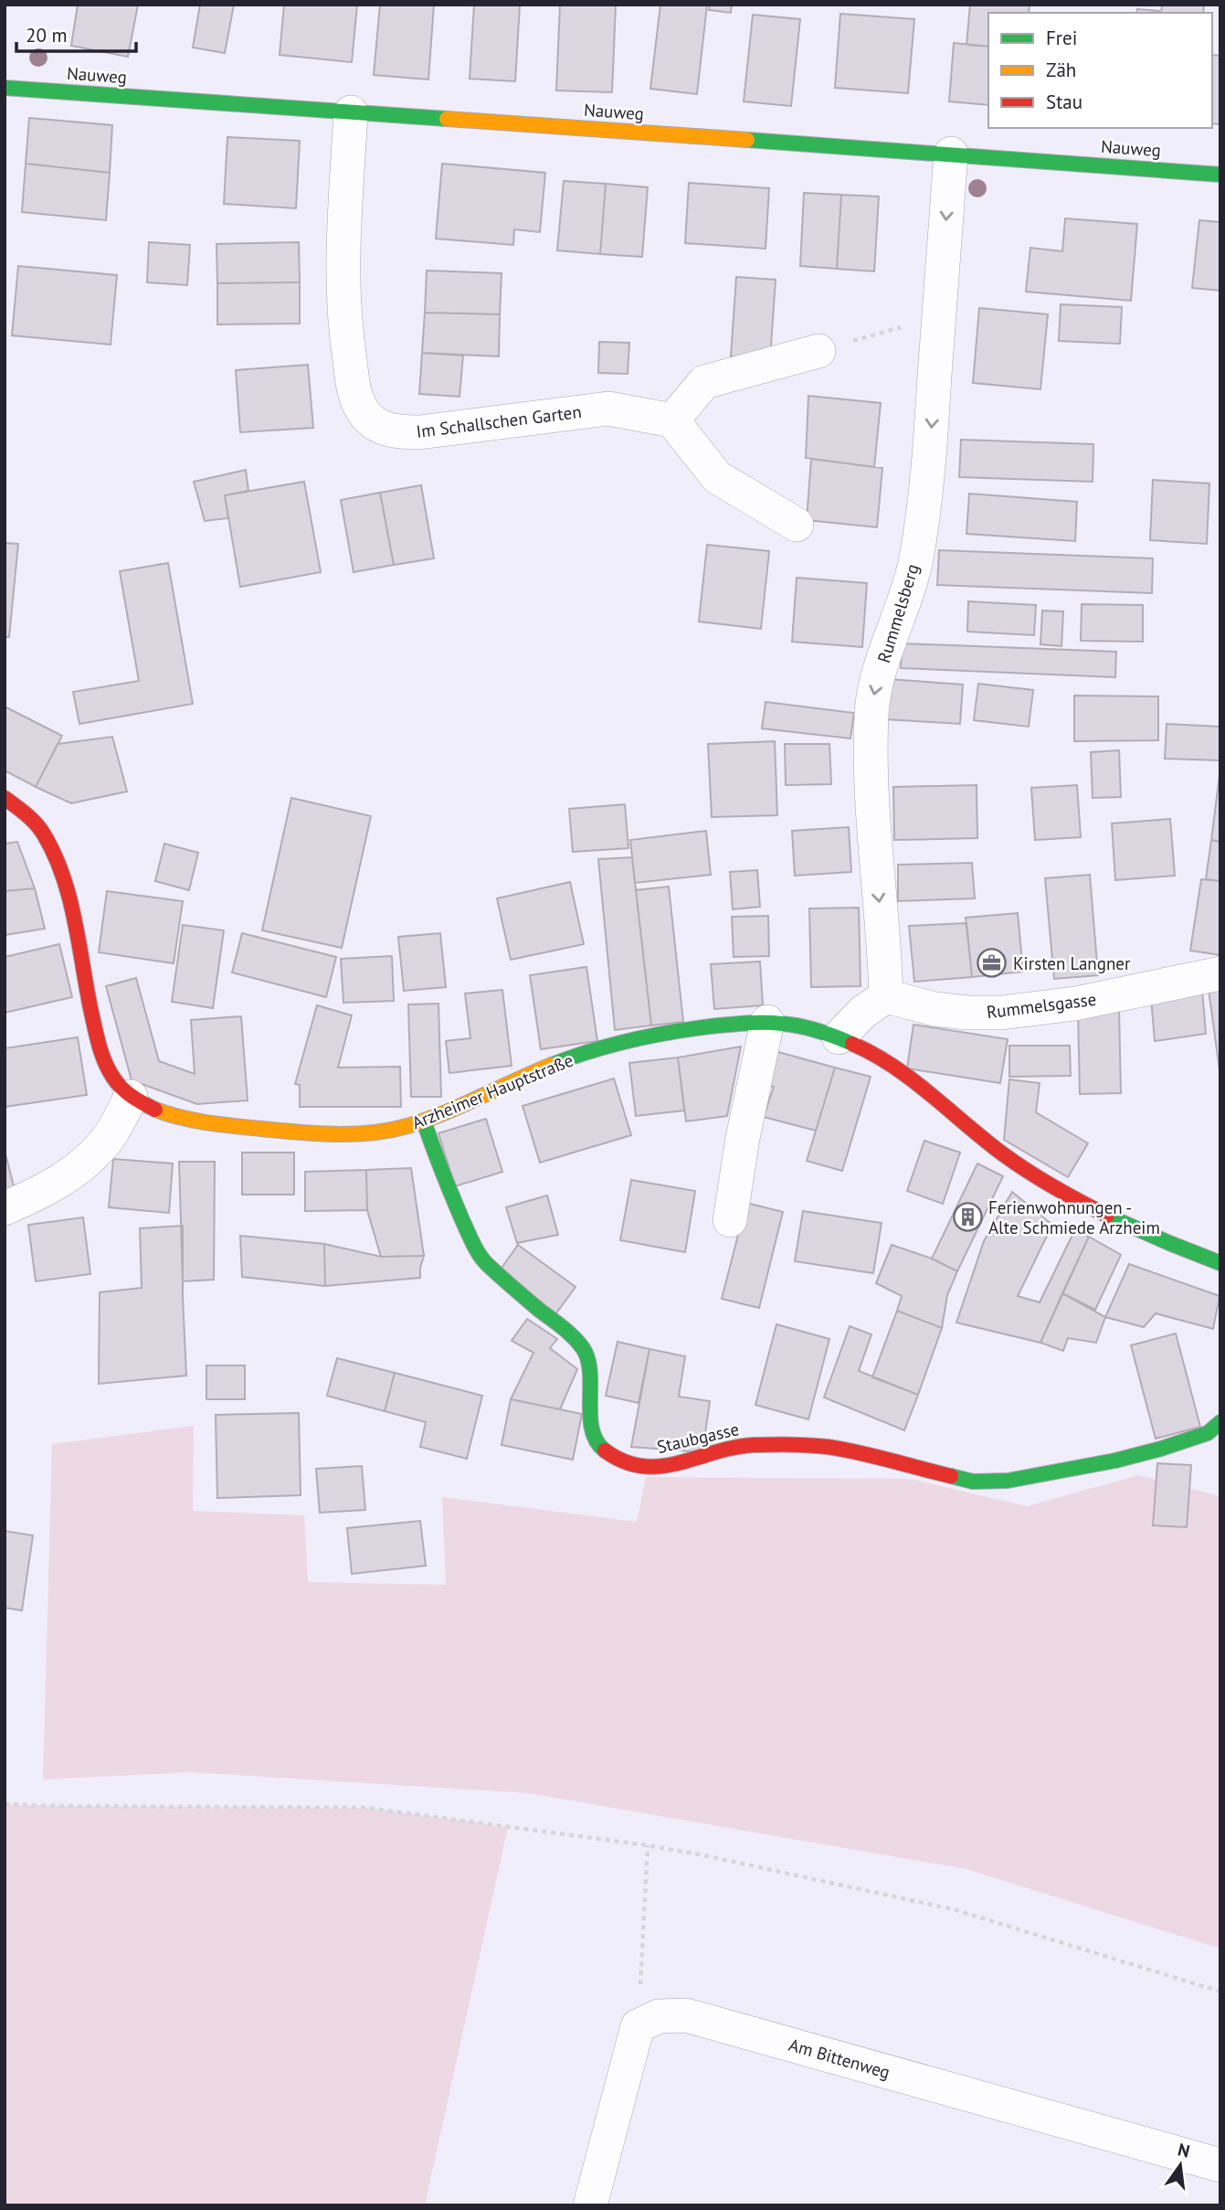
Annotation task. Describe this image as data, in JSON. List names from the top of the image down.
{
  "streets": {
    "street": [
      "Nauweg",
      "Im Schallschen Garten",
      "Rummelsberg",
      "Rummelsgasse",
      "Arzheimer Hauptstraße",
      "Staubgasse",
      "Am Bittenweg"
    ]
  },
  "crossings": [
    ["Nauweg", "Im Schallschen Garten"],
    ["Nauweg", "Rummelsberg"],
    ["Rummelsberg", "Rummelsgasse"],
    ["Arzheimer Hauptstraße", "Staubgasse"]
  ],
  "one_way": ["Rummelsberg"],
  "places": {
    "office": ["Kirsten Langner"],
    "building": ["Ferienwohnungen - Alte Schmiede Arzheim"]
  },
  "legend": ["Frei", "Zäh", "Stau"],
  "scale_bar": "20 m",
  "north": "top"
}
